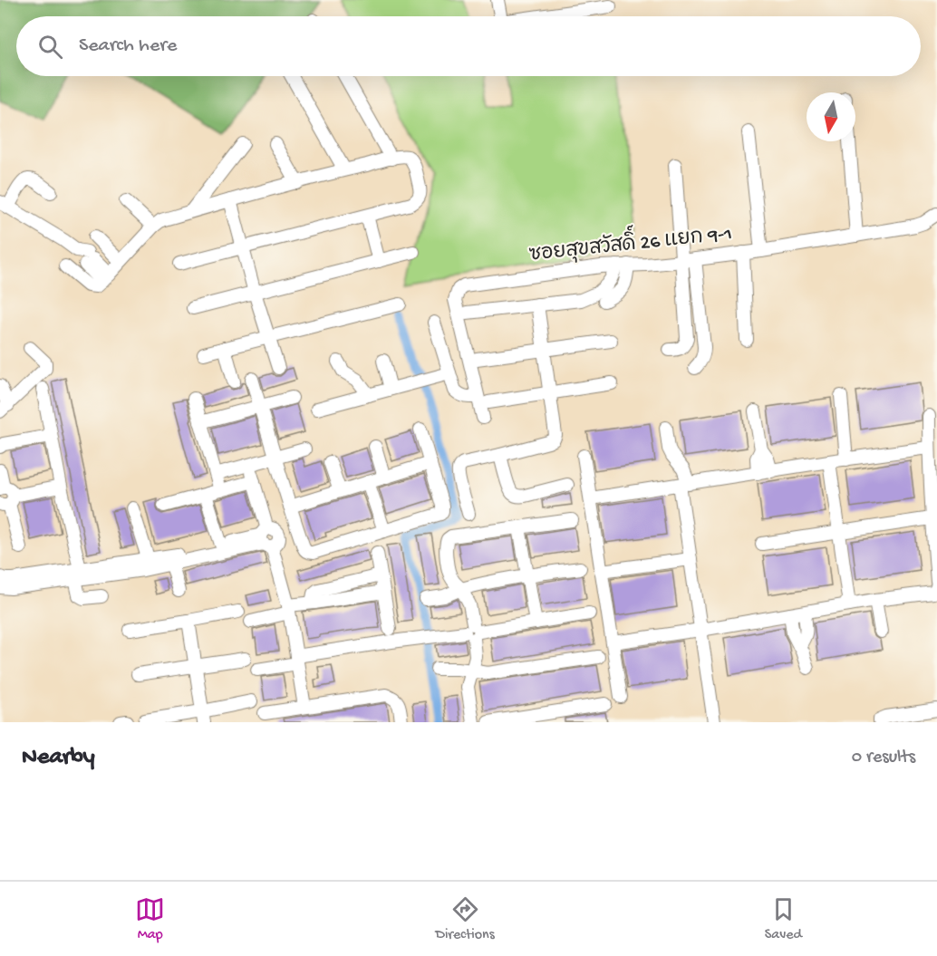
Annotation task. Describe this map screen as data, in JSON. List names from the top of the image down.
{
  "streets": {
    "street": ["ซอยสุขสวัสดิ์ 26 แยก 9-1"]
  },
  "north": "bottom",
  "page": {
    "search": "Search here",
    "heading": ["Nearby", "0 results"],
    "nav": ["Map", "Directions", "Saved"]
  }
}
